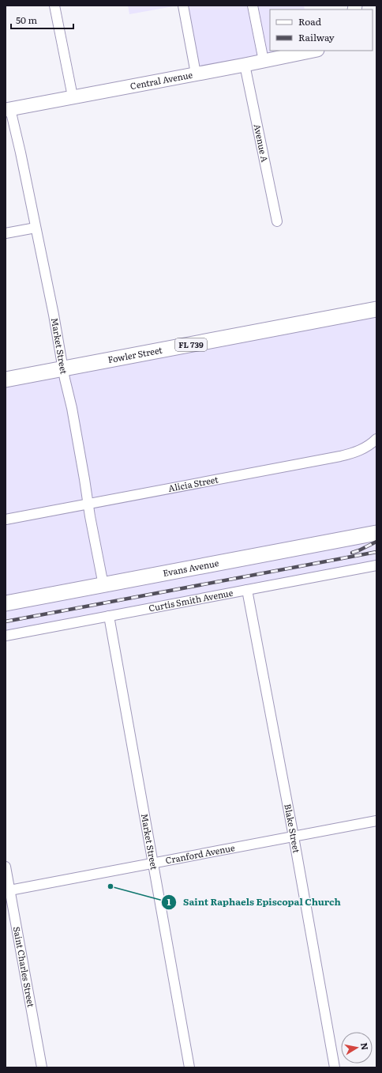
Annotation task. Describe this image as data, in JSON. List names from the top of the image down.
{
  "streets": {
    "main road": ["FL 739", "Fowler Street", "Evans Avenue"],
    "street": [
      "Central Avenue",
      "Avenue A",
      "Market Street",
      "Alicia Street",
      "Curtis Smith Avenue",
      "Blake Street",
      "Cranford Avenue",
      "Saint Charles Street"
    ]
  },
  "crossings": [
    ["Central Avenue", "Avenue A"],
    ["Central Avenue", "Market Street"],
    ["Market Street", "Fowler Street"],
    ["Market Street", "Alicia Street"],
    ["Market Street", "Evans Avenue"],
    ["Market Street", "Curtis Smith Avenue"],
    ["Market Street", "Cranford Avenue"],
    ["Curtis Smith Avenue", "Blake Street"],
    ["Blake Street", "Cranford Avenue"],
    ["Cranford Avenue", "Saint Charles Street"]
  ],
  "places": ["Saint Raphaels Episcopal Church"],
  "legend": ["Road", "Railway"],
  "scale_bar": "50 m",
  "north": "right"
}
